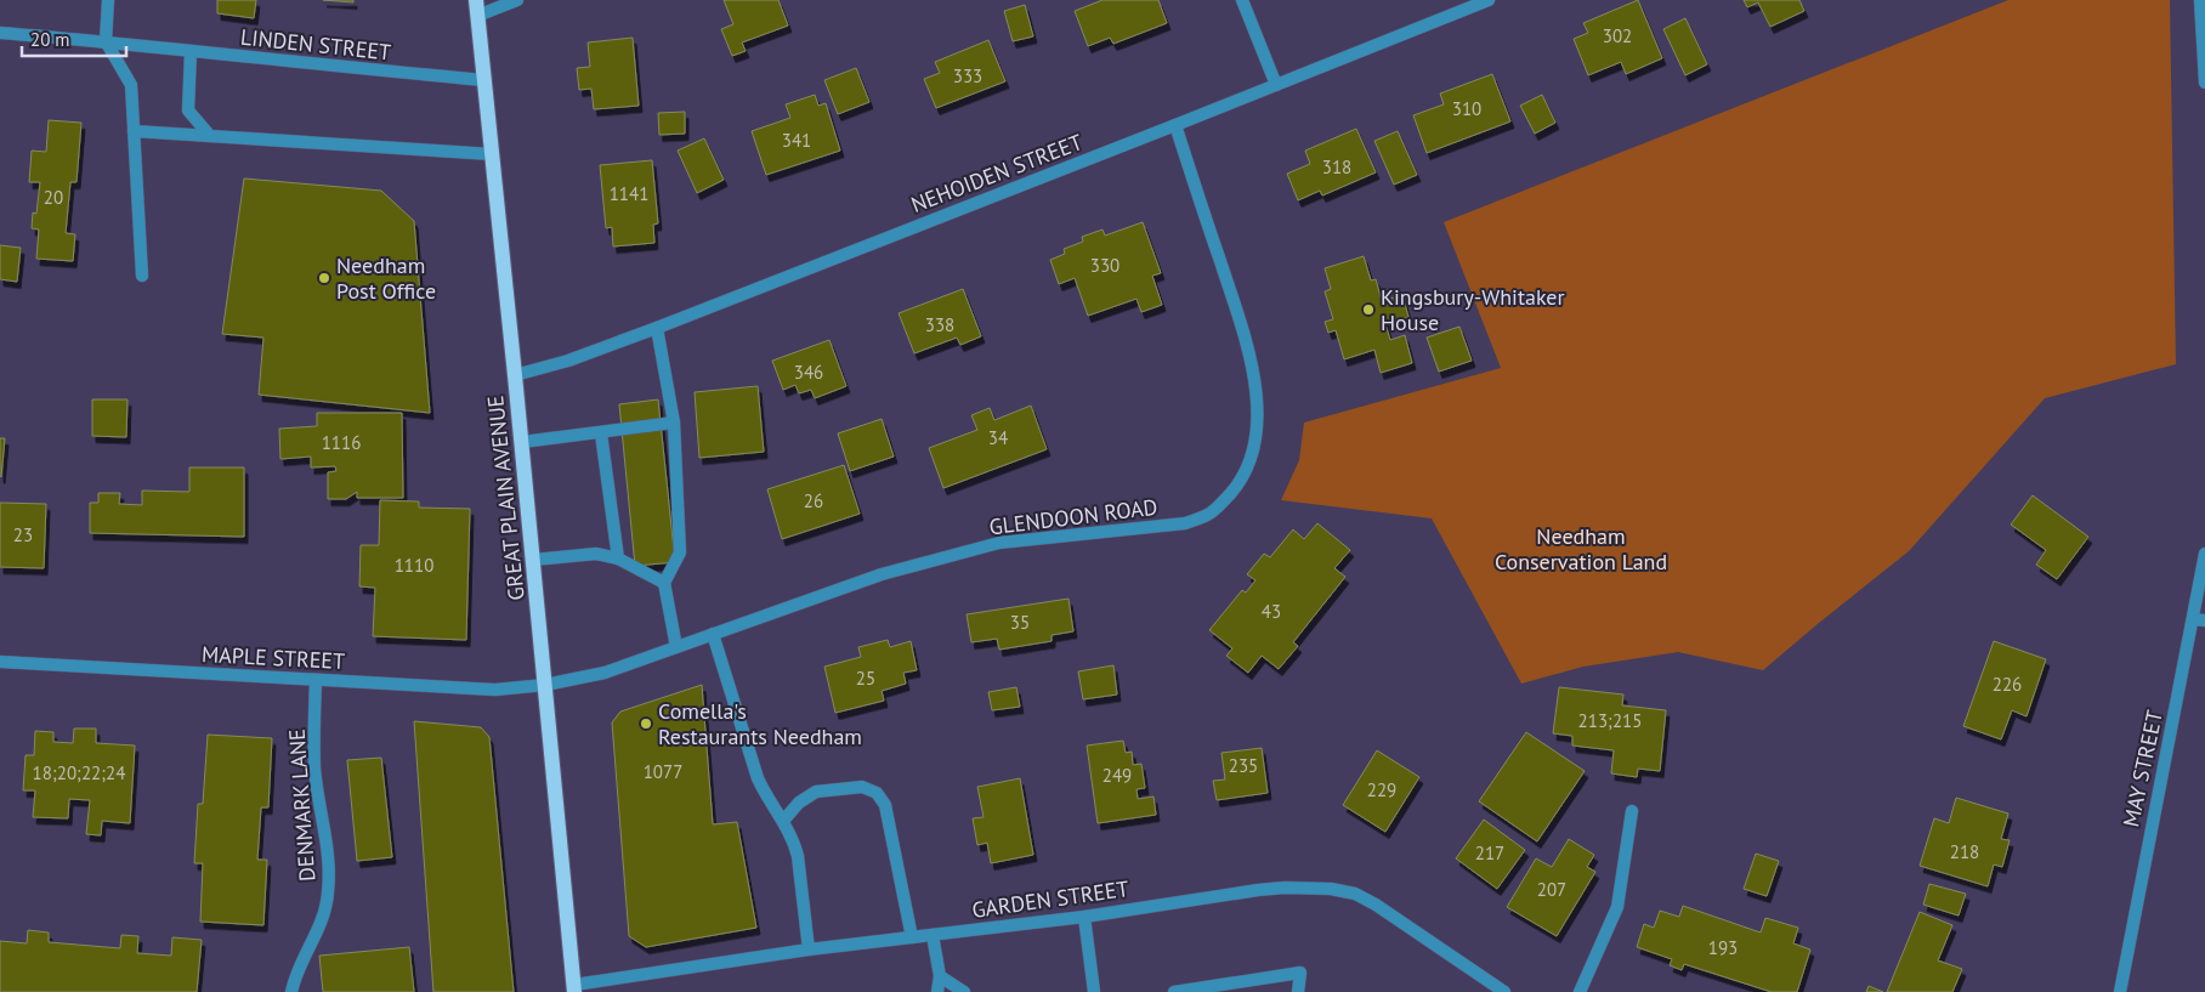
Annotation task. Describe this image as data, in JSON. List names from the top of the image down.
{
  "streets": {
    "main road": ["GREAT PLAIN AVENUE"],
    "street": [
      "LINDEN STREET",
      "NEHOIDEN STREET",
      "GLENDOON ROAD",
      "MAPLE STREET",
      "MAY STREET",
      "DENMARK LANE",
      "GARDEN STREET"
    ]
  },
  "crossings": [
    ["LINDEN STREET", "GREAT PLAIN AVENUE"],
    ["NEHOIDEN STREET", "GREAT PLAIN AVENUE"],
    ["NEHOIDEN STREET", "GLENDOON ROAD"],
    ["GREAT PLAIN AVENUE", "GLENDOON ROAD"],
    ["GREAT PLAIN AVENUE", "MAPLE STREET"],
    ["GREAT PLAIN AVENUE", "GARDEN STREET"],
    ["GLENDOON ROAD", "MAPLE STREET"],
    ["MAPLE STREET", "DENMARK LANE"]
  ],
  "parks": ["Needham Conservation Land"],
  "places": ["Needham Post Office", "Kingsbury-Whitaker House", "Comella's Restaurants Needham"],
  "house_numbers": [
    "302",
    "333",
    "310",
    "341",
    "318",
    "1141",
    "20",
    "330",
    "338",
    "346",
    "34",
    "1116",
    "26",
    "23",
    "1110",
    "43",
    "35",
    "25",
    "226",
    "213;215",
    "235",
    "1077",
    "18;20;22;24",
    "249",
    "229",
    "218",
    "217",
    "207",
    "193"
  ],
  "scale_bar": "20 m"
}
